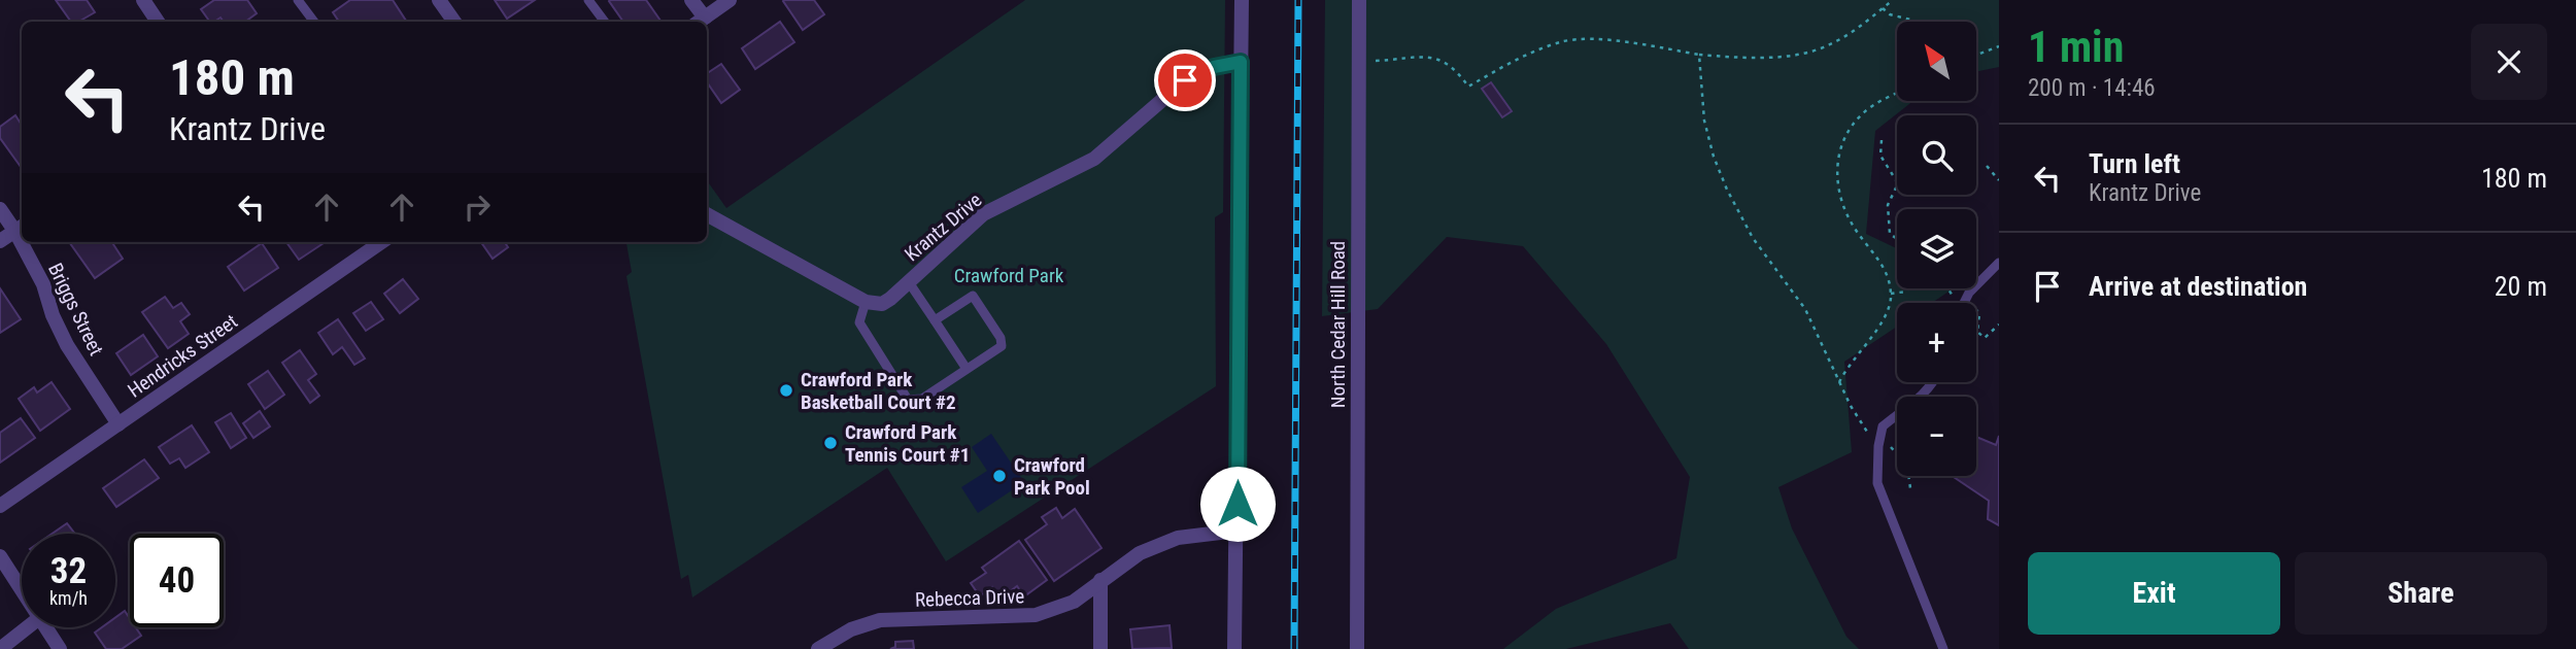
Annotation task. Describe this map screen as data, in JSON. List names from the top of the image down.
{
  "streets": {
    "street": [
      "Krantz Drive",
      "Briggs Street",
      "North Cedar Hill Road",
      "Hendricks Street",
      "Rebecca Drive"
    ]
  },
  "crossings": [
    ["Briggs Street", "Hendricks Street"]
  ],
  "parks": ["Crawford Park"],
  "places": ["Crawford Park Basketball Court #2", "Crawford Park Tennis Court #1", "Crawford Park Pool"],
  "north": "top left",
  "page": {
    "heading": ["1 min", "200 m · 14:46"],
    "map_buttons": ["+", "−"],
    "turn": ["180 m", "Krantz Drive"],
    "list": [
      {
        "name": "Turn left",
        "note": "Krantz Drive",
        "value": "180 m"
      },
      {
        "name": "Arrive at destination",
        "value": "20 m"
      }
    ],
    "speed": "32 km/h",
    "limit": "40",
    "buttons": ["Exit", "Share"]
  }
}
